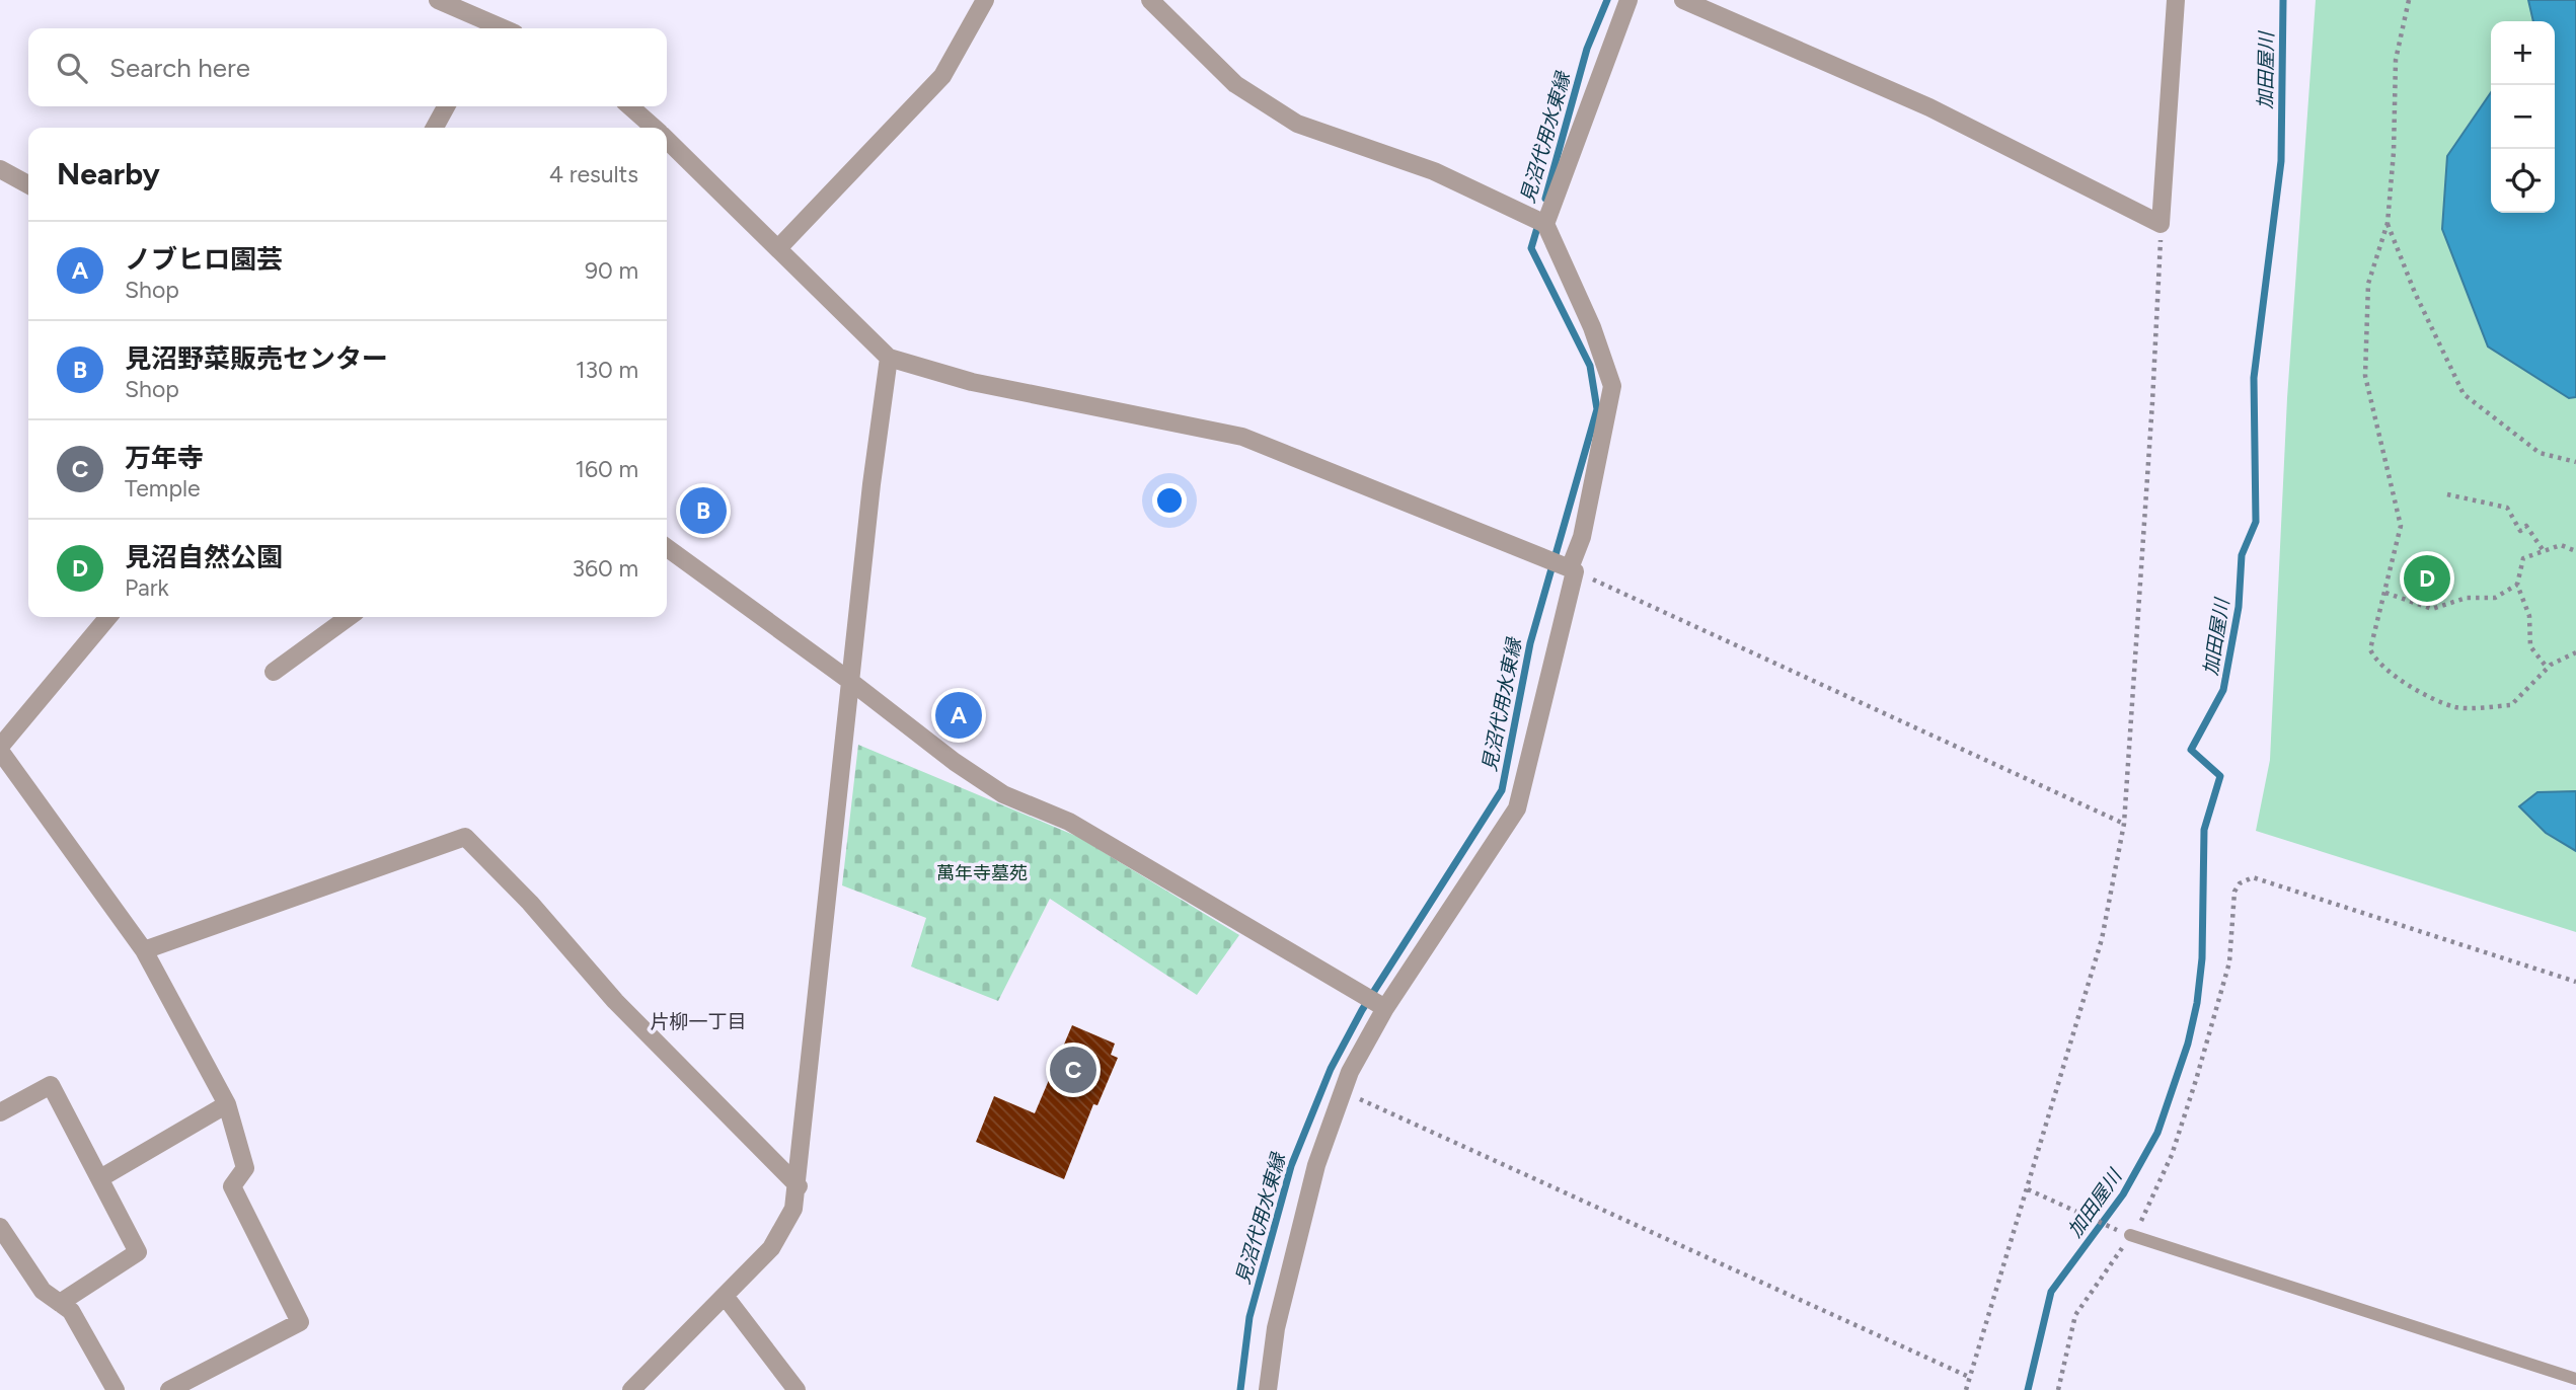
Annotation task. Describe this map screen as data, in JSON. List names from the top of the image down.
{
  "districts": ["片柳一丁目"],
  "water": ["加田屋川", "見沼代用水東縁"],
  "parks": ["萬年寺墓苑"],
  "page": {
    "map_buttons": ["+", "−"],
    "search": "Search here",
    "heading": ["Nearby", "4 results"],
    "list": [
      {
        "mark": "A",
        "name": "ノブヒロ園芸",
        "note": "Shop",
        "value": "90 m"
      },
      {
        "mark": "B",
        "name": "見沼野菜販売センター",
        "note": "Shop",
        "value": "130 m"
      },
      {
        "mark": "C",
        "name": "万年寺",
        "note": "Temple",
        "value": "160 m"
      },
      {
        "mark": "D",
        "name": "見沼自然公園",
        "note": "Park",
        "value": "360 m"
      }
    ],
    "pins": [
      "B",
      "D",
      "A",
      "C"
    ]
  }
}
